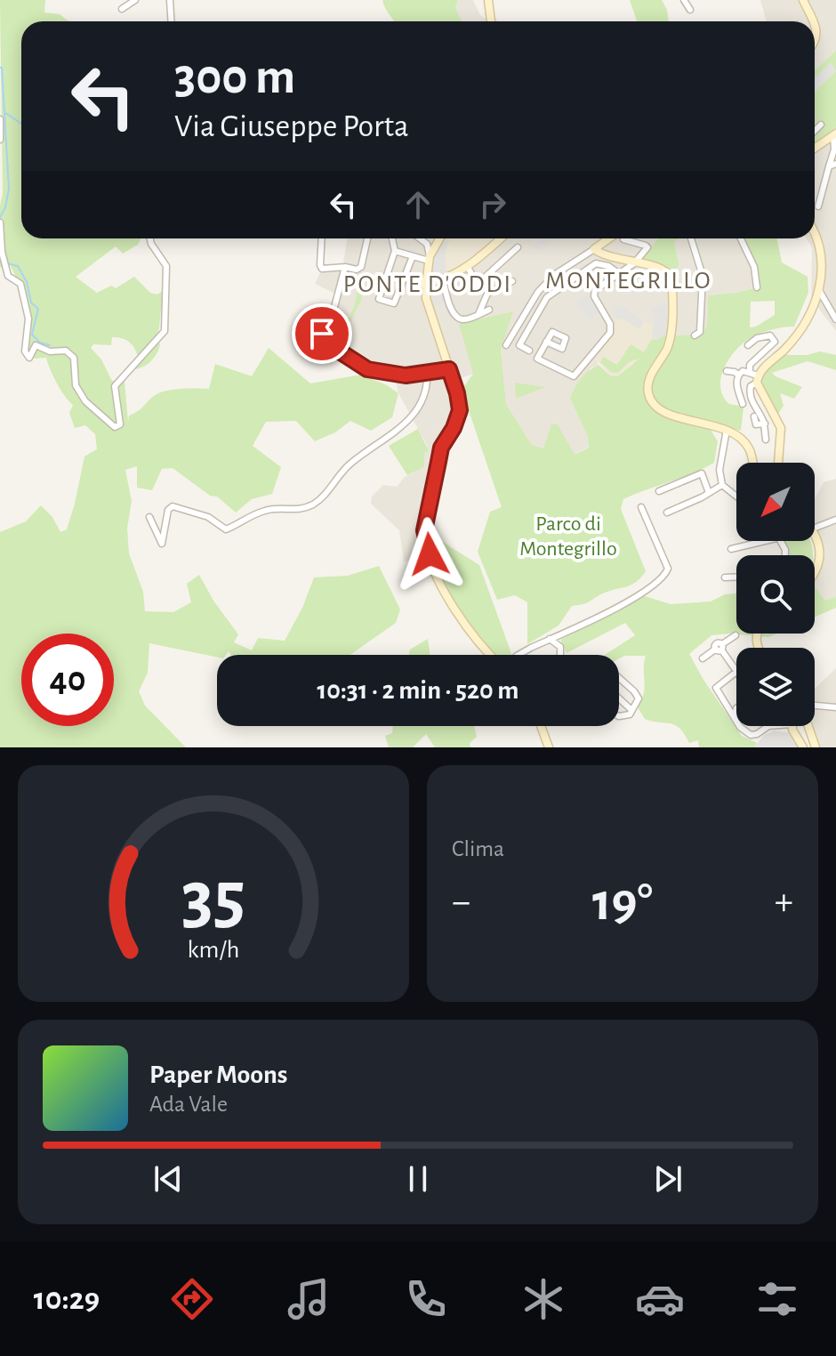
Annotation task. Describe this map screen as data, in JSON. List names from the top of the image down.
{
  "districts": ["MONTEGRILLO", "PONTE D'ODDI"],
  "parks": ["Parco di Montegrillo"],
  "north": "bottom left",
  "page": {
    "turn": ["300 m", "Via Giuseppe Porta"],
    "limit": "40",
    "trip": "10:31 · 2 min · 520 m",
    "tile": "Clima",
    "heat": ["−", "19°", "+"],
    "song": ["Paper Moons", "Ada Vale"],
    "tabs": "10:29",
    "gauge": ["35", "km/h"]
  }
}
